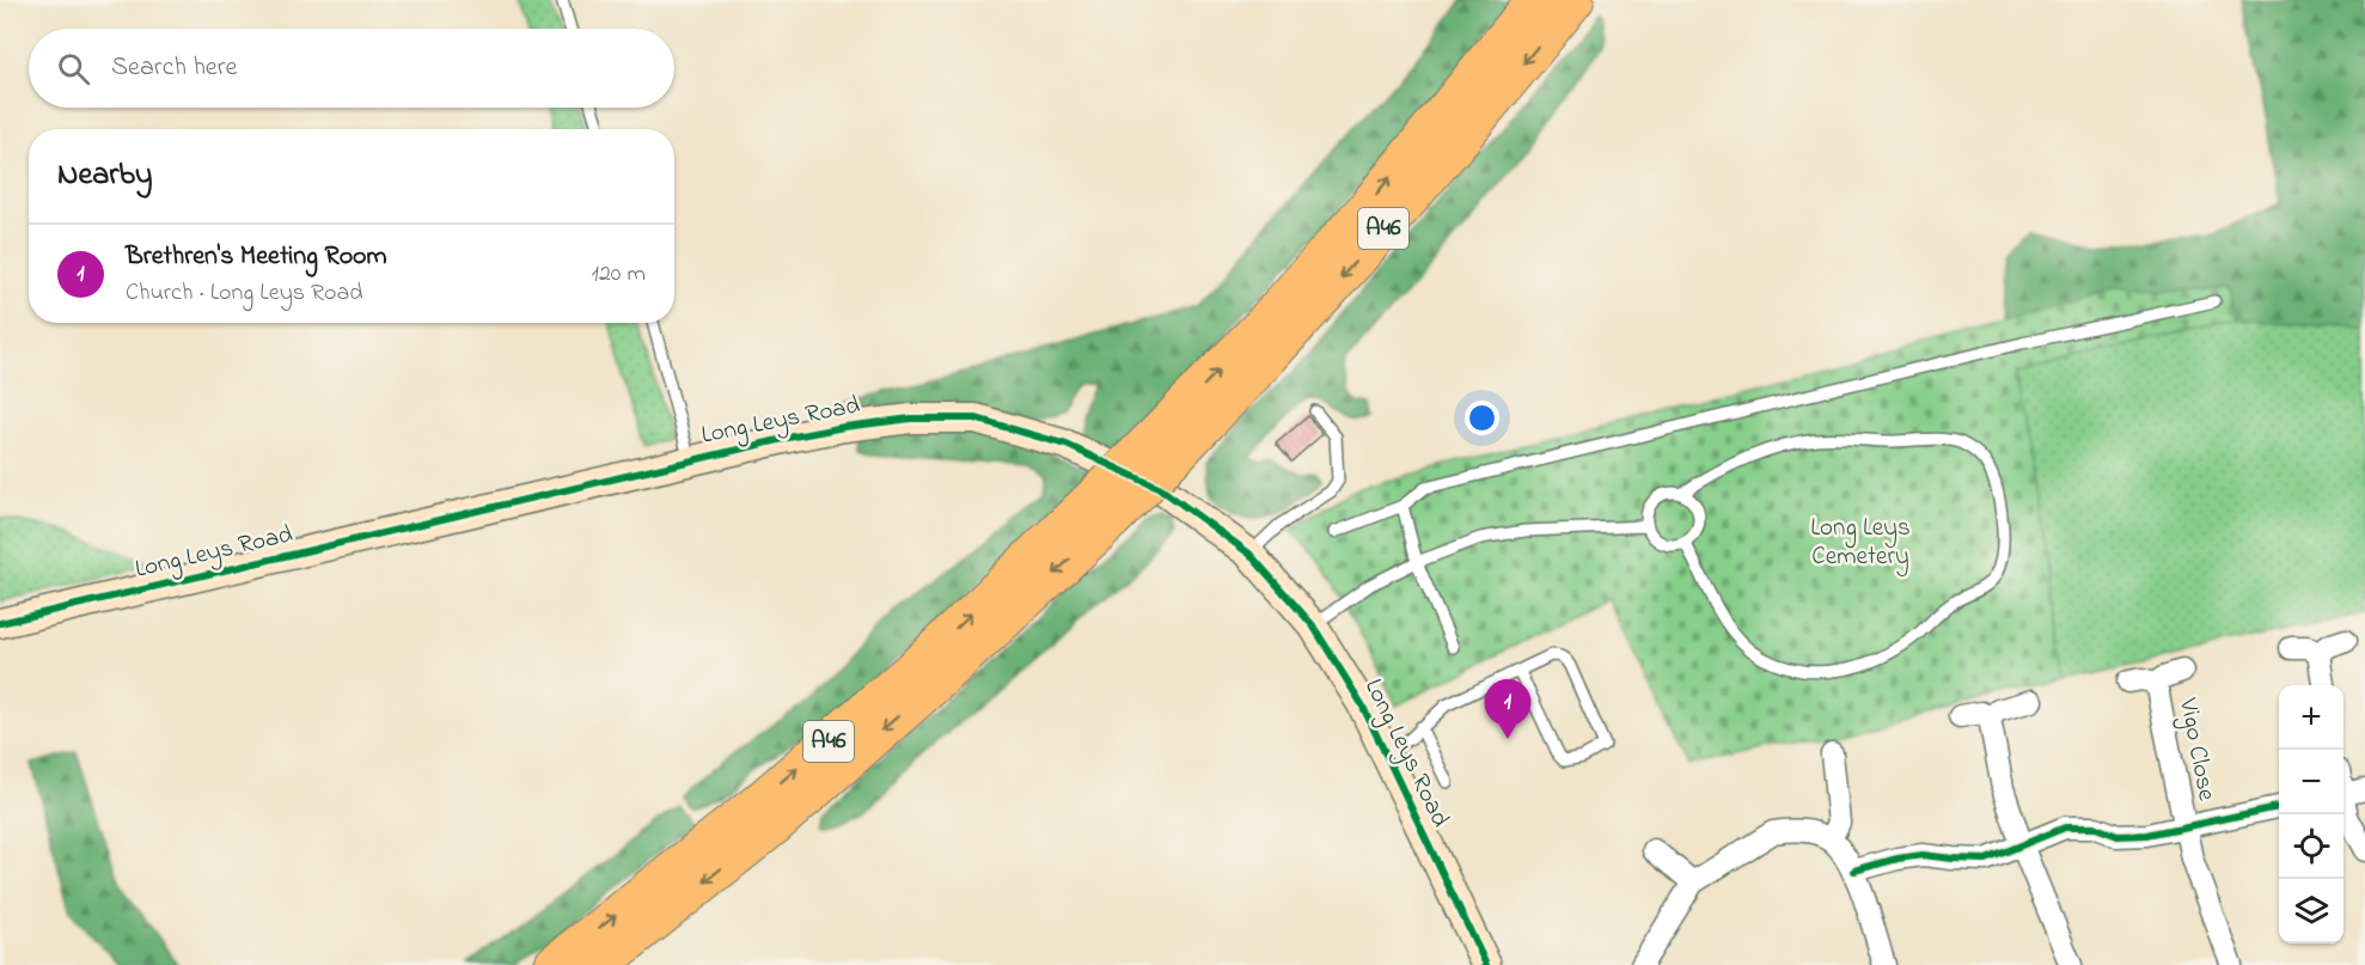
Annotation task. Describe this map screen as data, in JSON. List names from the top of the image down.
{
  "streets": {
    "highway": ["A46"],
    "street": ["Long Leys Road", "Vigo Close"]
  },
  "parks": ["Long Leys Cemetery"],
  "page": {
    "search": "Search here",
    "heading": "Nearby",
    "list": [
      {
        "mark": "1",
        "name": "Brethren's Meeting Room",
        "note": "Church · Long Leys Road",
        "value": "120 m"
      }
    ],
    "pins": "1",
    "map_buttons": ["+", "−"]
  }
}
